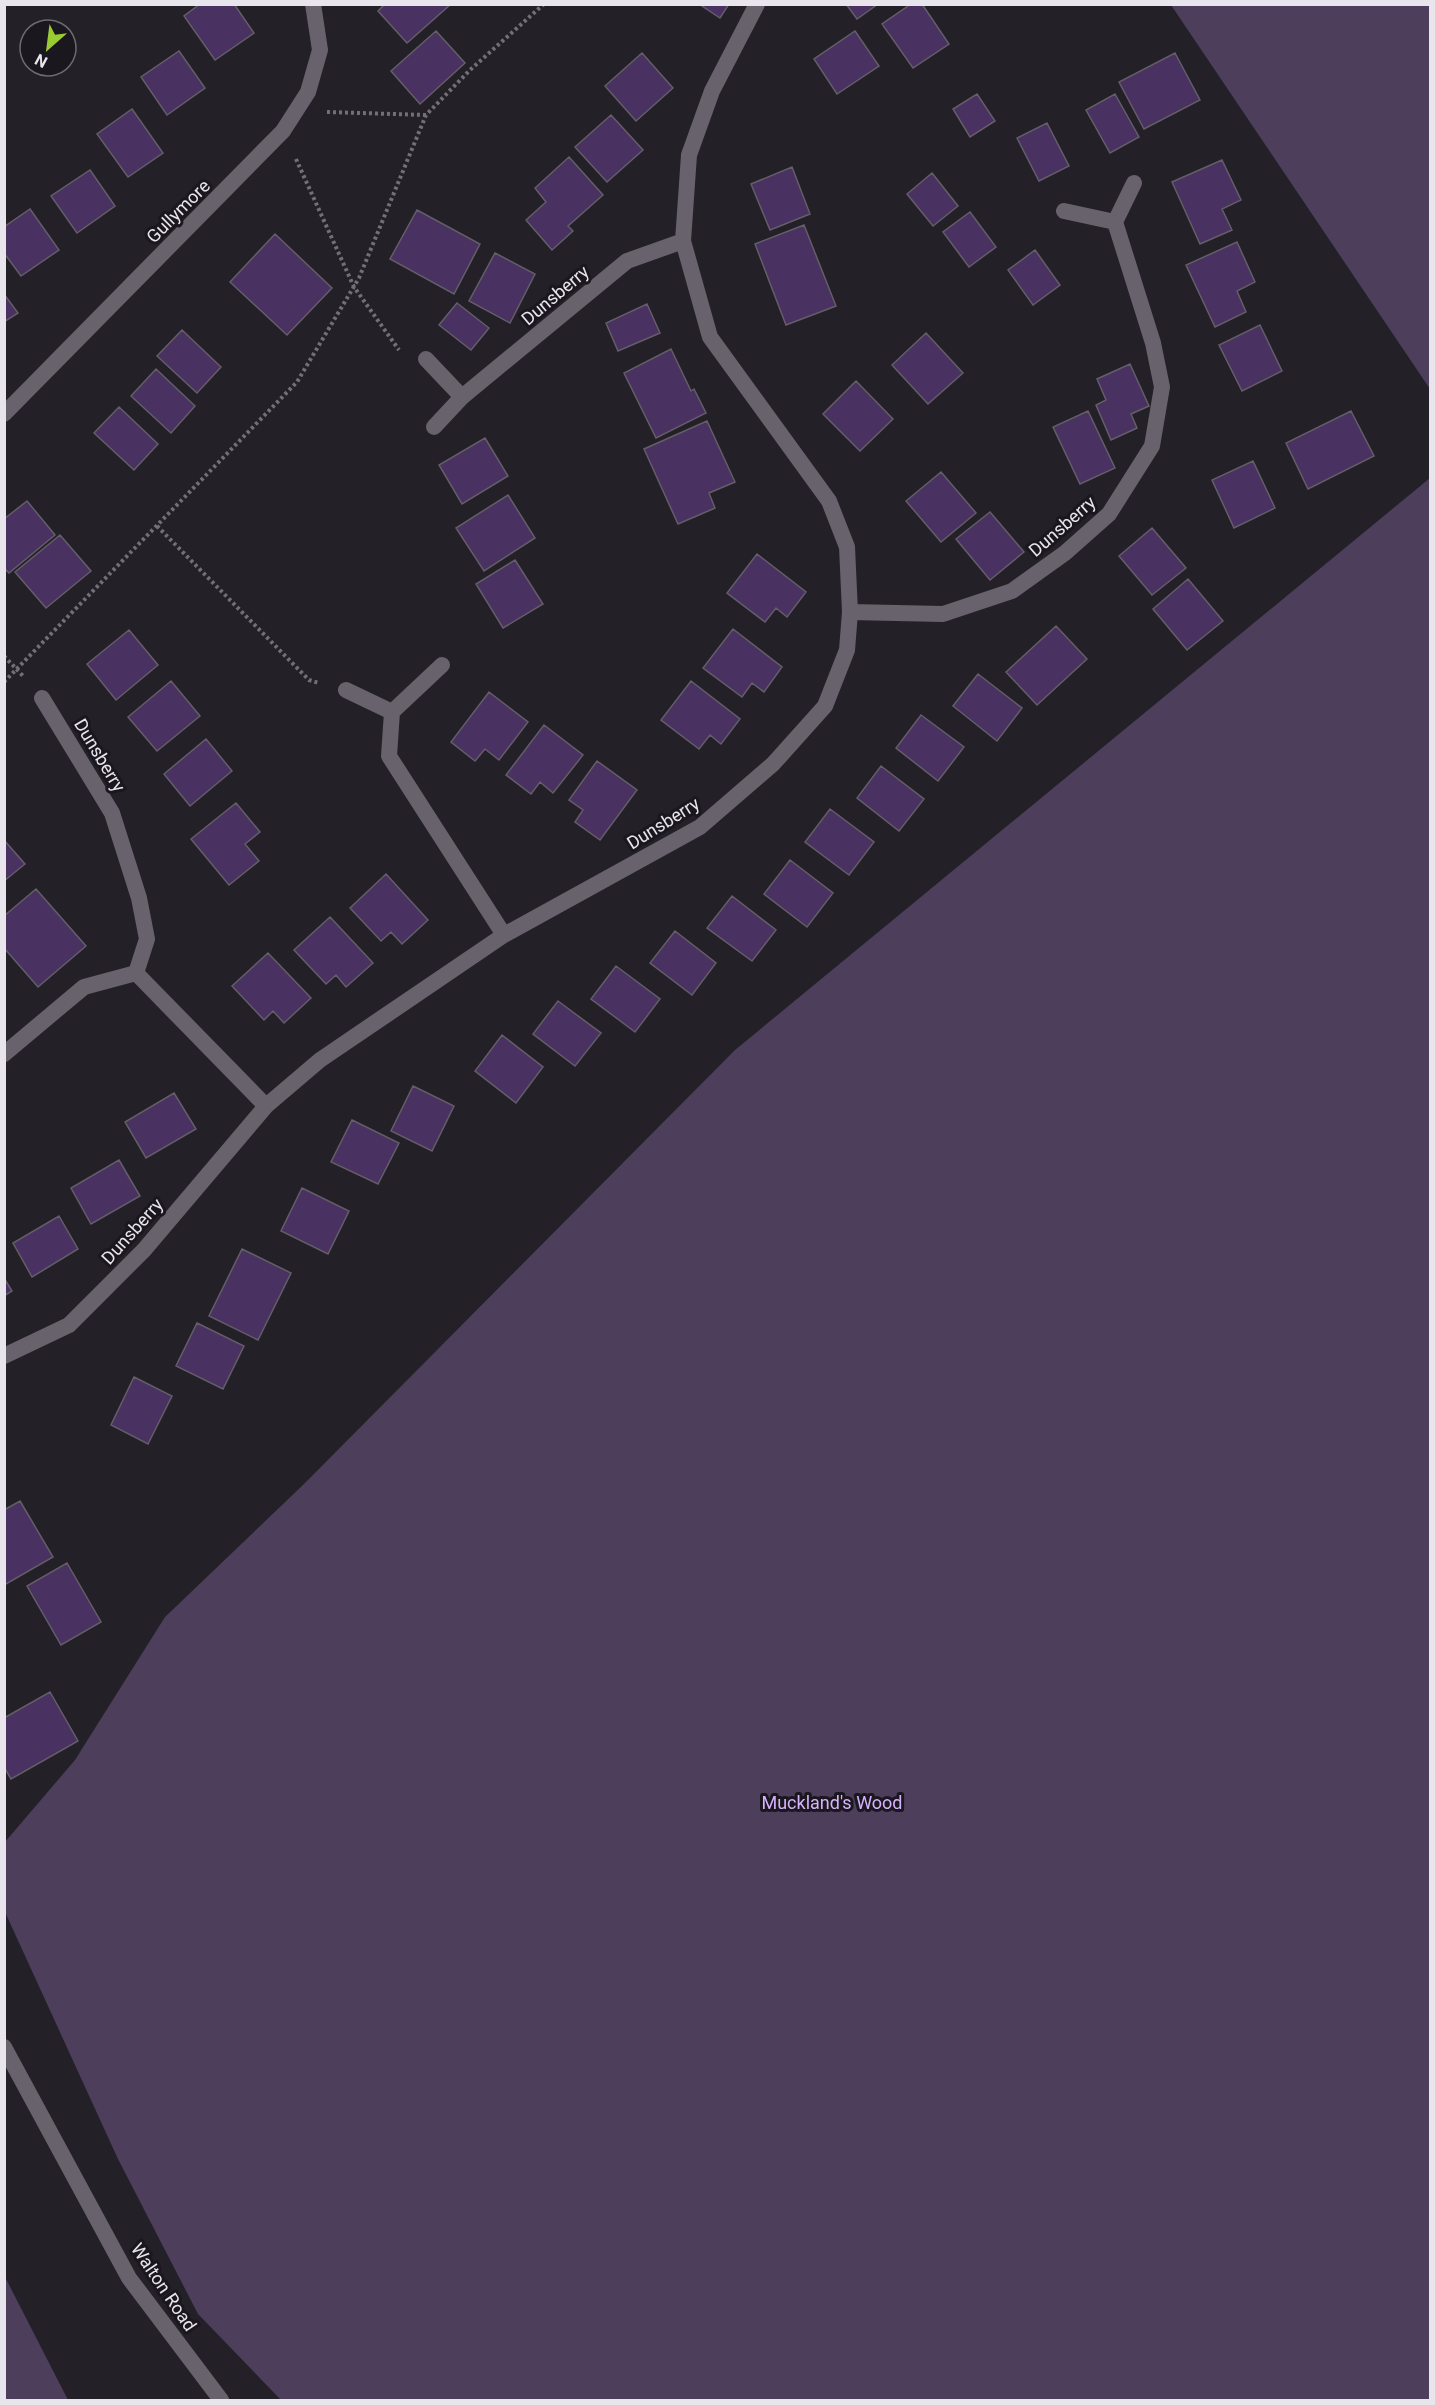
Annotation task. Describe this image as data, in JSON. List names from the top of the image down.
{
  "streets": {
    "street": ["Gullymore", "Dunsberry", "Walton Road"]
  },
  "parks": ["Muckland's Wood"],
  "north": "bottom left"
}
